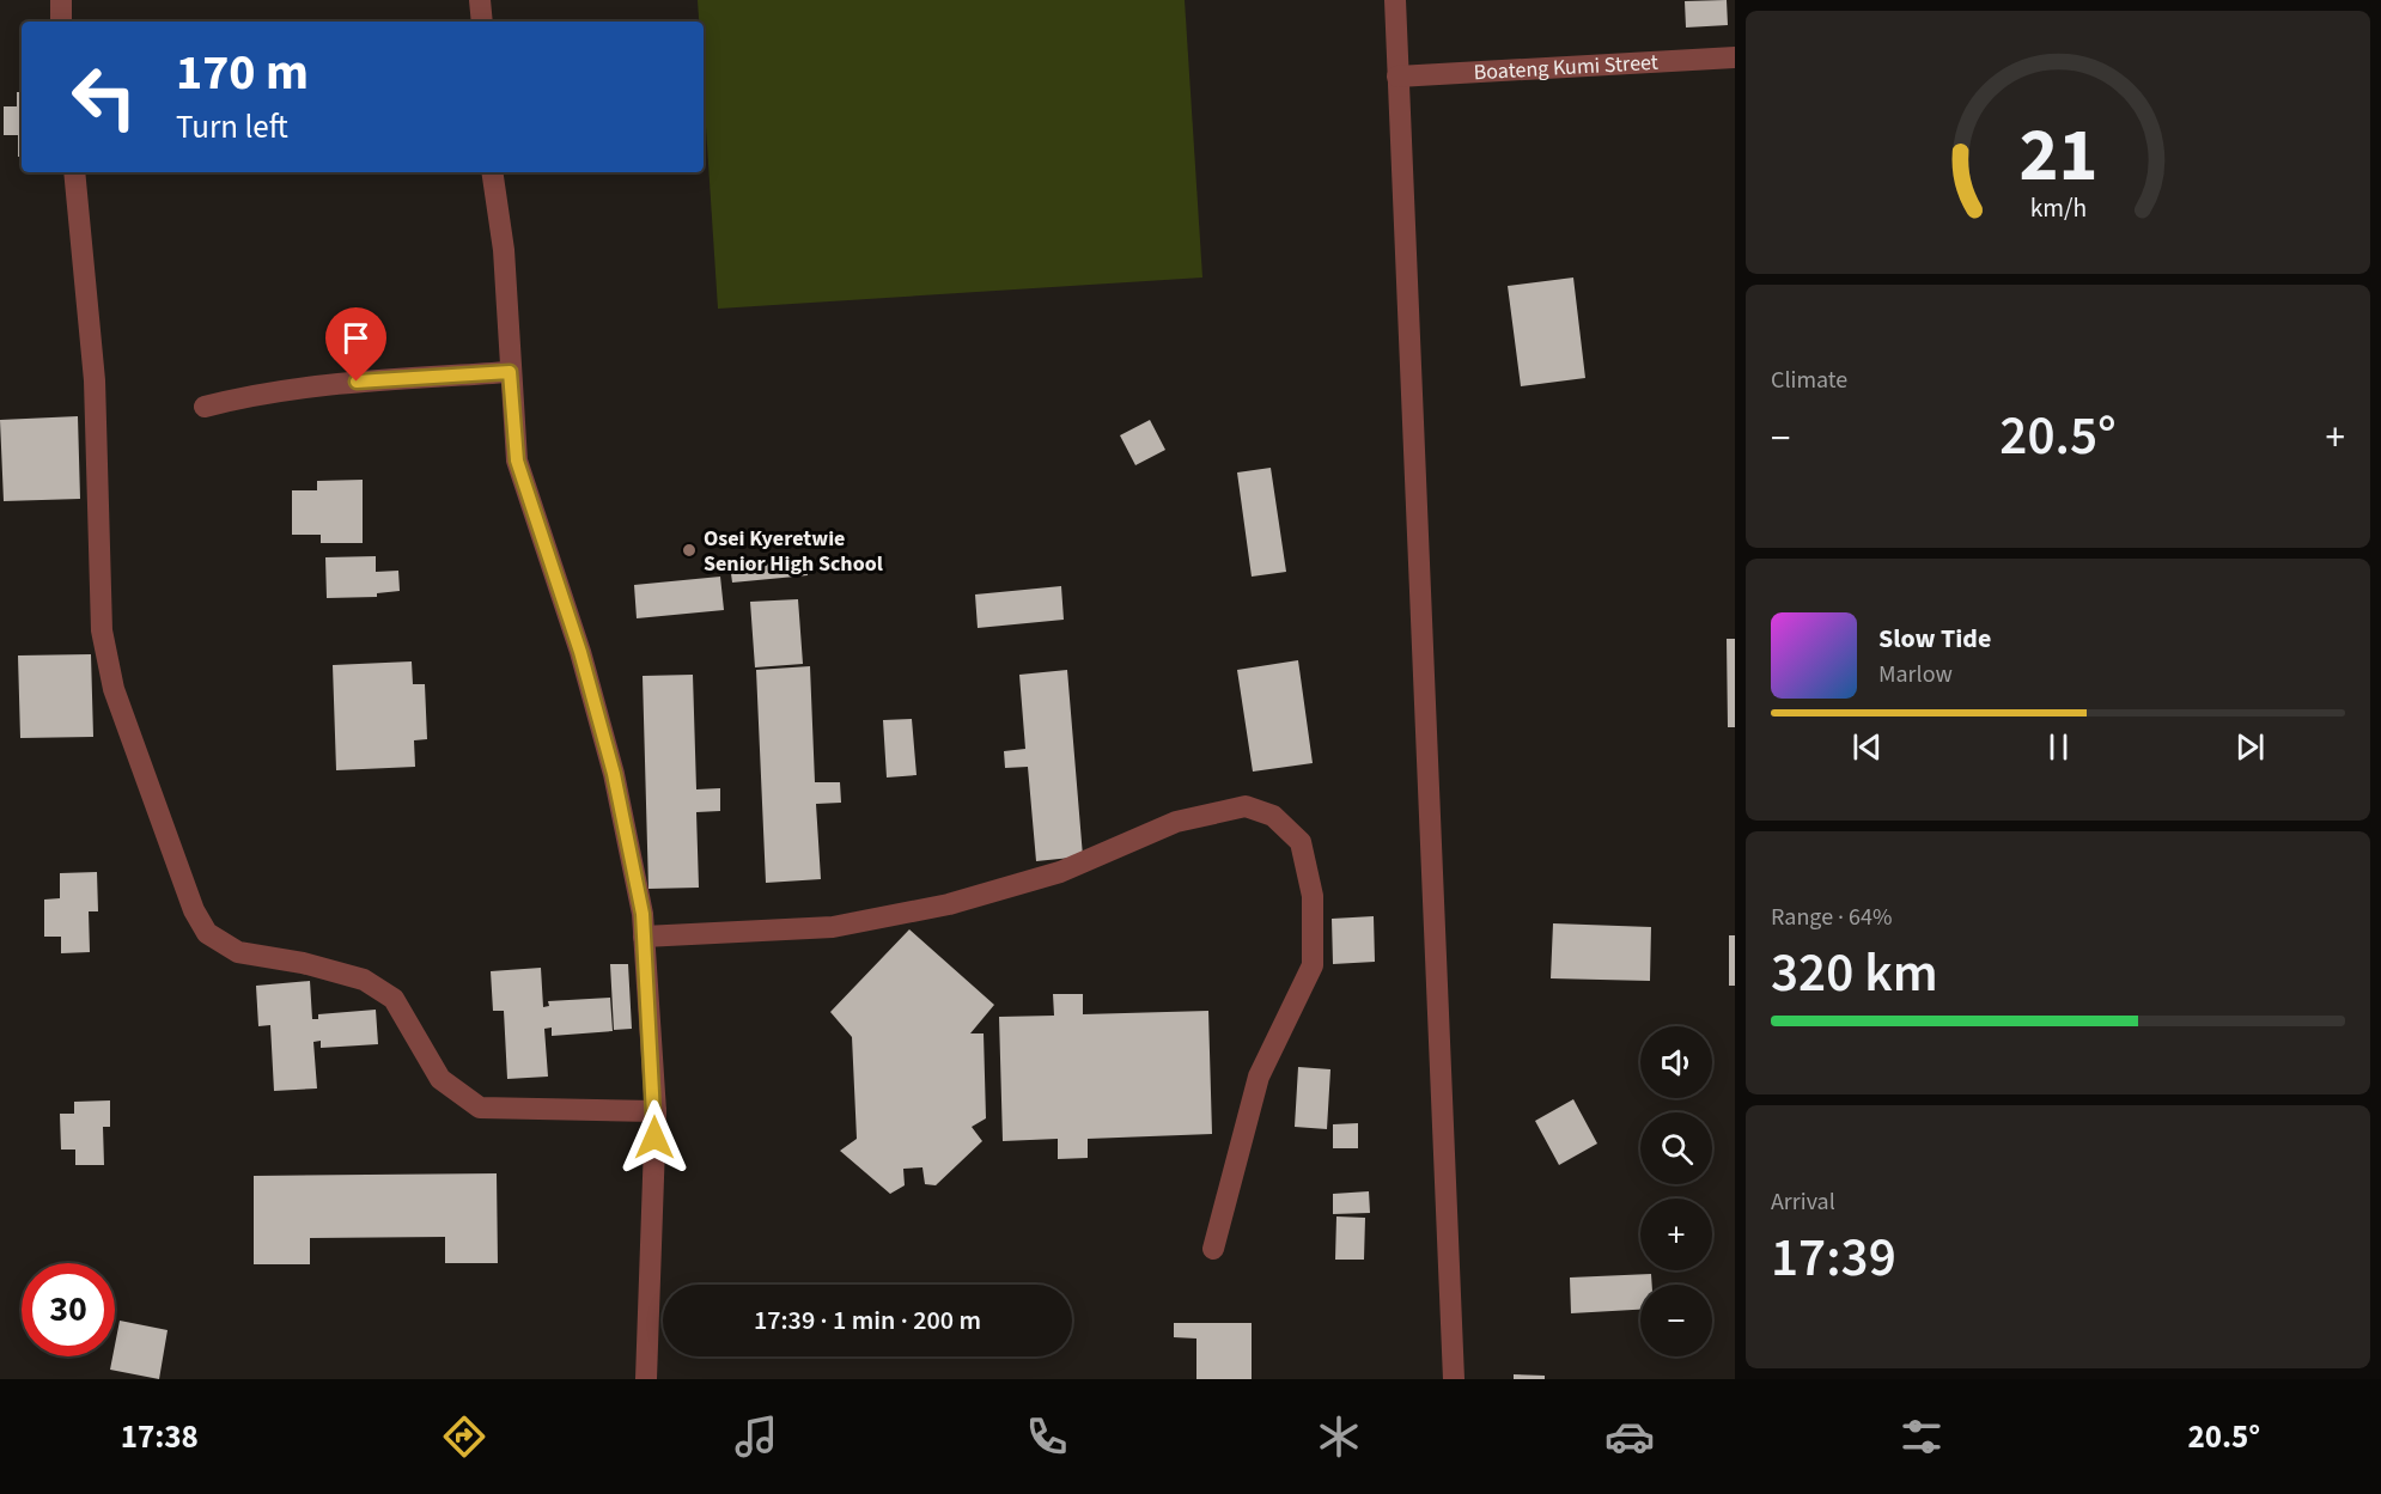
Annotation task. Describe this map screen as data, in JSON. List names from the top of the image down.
{
  "streets": {
    "street": ["Boateng Kumi Street"]
  },
  "places": ["Osei Kyeretwie Senior High School"],
  "page": {
    "turn": ["170 m", "Turn left"],
    "tile": [
      "Climate",
      ["Range · 64%", "320 km"],
      ["Arrival", "17:39"]
    ],
    "heat": ["−", "20.5°", "+"],
    "song": ["Slow Tide", "Marlow"],
    "map_buttons": ["+", "−"],
    "limit": "30",
    "trip": "17:39 · 1 min · 200 m",
    "tabs": ["17:38", "20.5°"],
    "gauge": ["21", "km/h"]
  }
}
